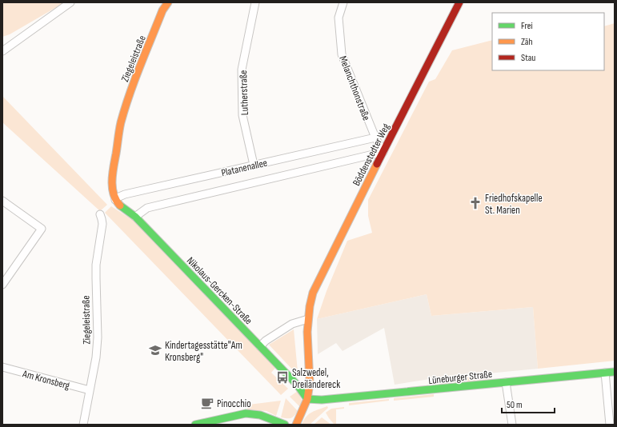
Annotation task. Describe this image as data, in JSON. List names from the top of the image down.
{
  "streets": {
    "street": [
      "Ziegeleistraße",
      "Melanchthonstraße",
      "Lutherstraße",
      "Böddenstedter Weg",
      "Platanenallee",
      "Nikolaus-Gercken-Straße",
      "Lüneburger Straße",
      "Am Kronsberg"
    ]
  },
  "crossings": [
    ["Ziegeleistraße", "Platanenallee"],
    ["Ziegeleistraße", "Nikolaus-Gercken-Straße"],
    ["Ziegeleistraße", "Am Kronsberg"],
    ["Melanchthonstraße", "Böddenstedter Weg"],
    ["Melanchthonstraße", "Platanenallee"],
    ["Lutherstraße", "Platanenallee"],
    ["Böddenstedter Weg", "Platanenallee"],
    ["Böddenstedter Weg", "Nikolaus-Gercken-Straße"],
    ["Böddenstedter Weg", "Lüneburger Straße"],
    ["Platanenallee", "Nikolaus-Gercken-Straße"],
    ["Nikolaus-Gercken-Straße", "Lüneburger Straße"]
  ],
  "places": {
    "church": ["Friedhofskapelle St. Marien"],
    "school or university": ["Kindertagesstätte\"Am Kronsberg\""],
    "bus stop": ["Salzwedel, Dreiländereck"],
    "cafe": ["Pinocchio"]
  },
  "legend": ["Frei", "Zäh", "Stau"],
  "scale_bar": "50 m"
}
